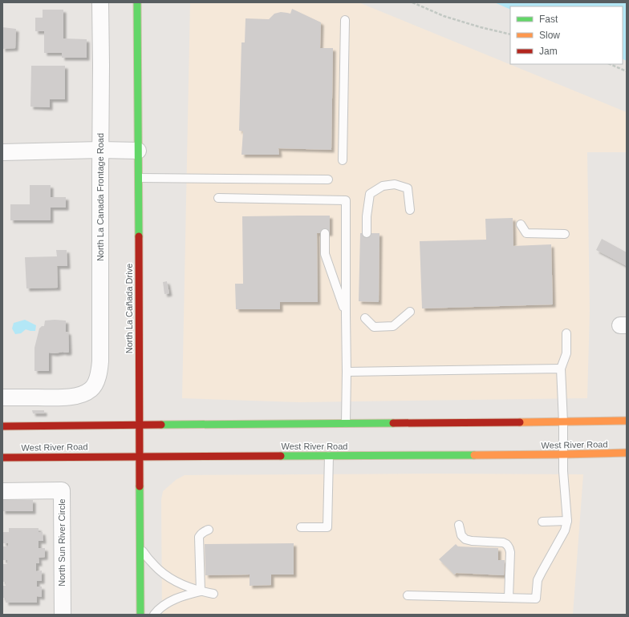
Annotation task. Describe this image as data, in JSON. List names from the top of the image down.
{
  "streets": {
    "main road": ["North La Cañada Drive", "West River Road"],
    "street": ["North La Canada Frontage Road", "North Sun River Circle"]
  },
  "crossings": [
    ["North La Cañada Drive", "West River Road"]
  ],
  "legend": ["Fast", "Slow", "Jam"]
}
